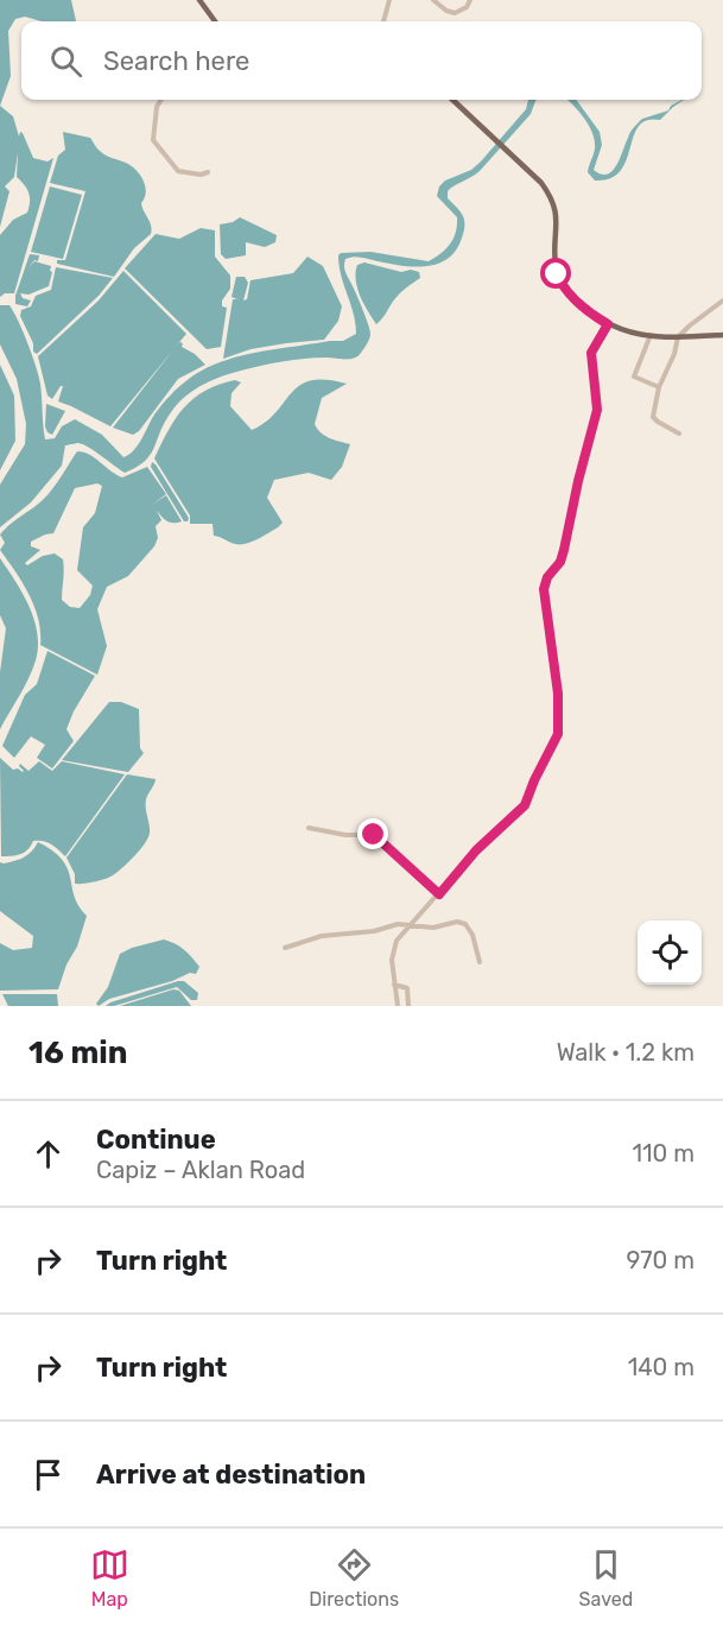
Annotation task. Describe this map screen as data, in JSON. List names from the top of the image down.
{
  "page": {
    "search": "Search here",
    "heading": ["16 min", "Walk · 1.2 km"],
    "list": [
      ["Continue", "Capiz – Aklan Road", "110 m"],
      ["Turn right", "970 m"],
      ["Turn right", "140 m"],
      "Arrive at destination"
    ],
    "nav": ["Map", "Directions", "Saved"]
  }
}
